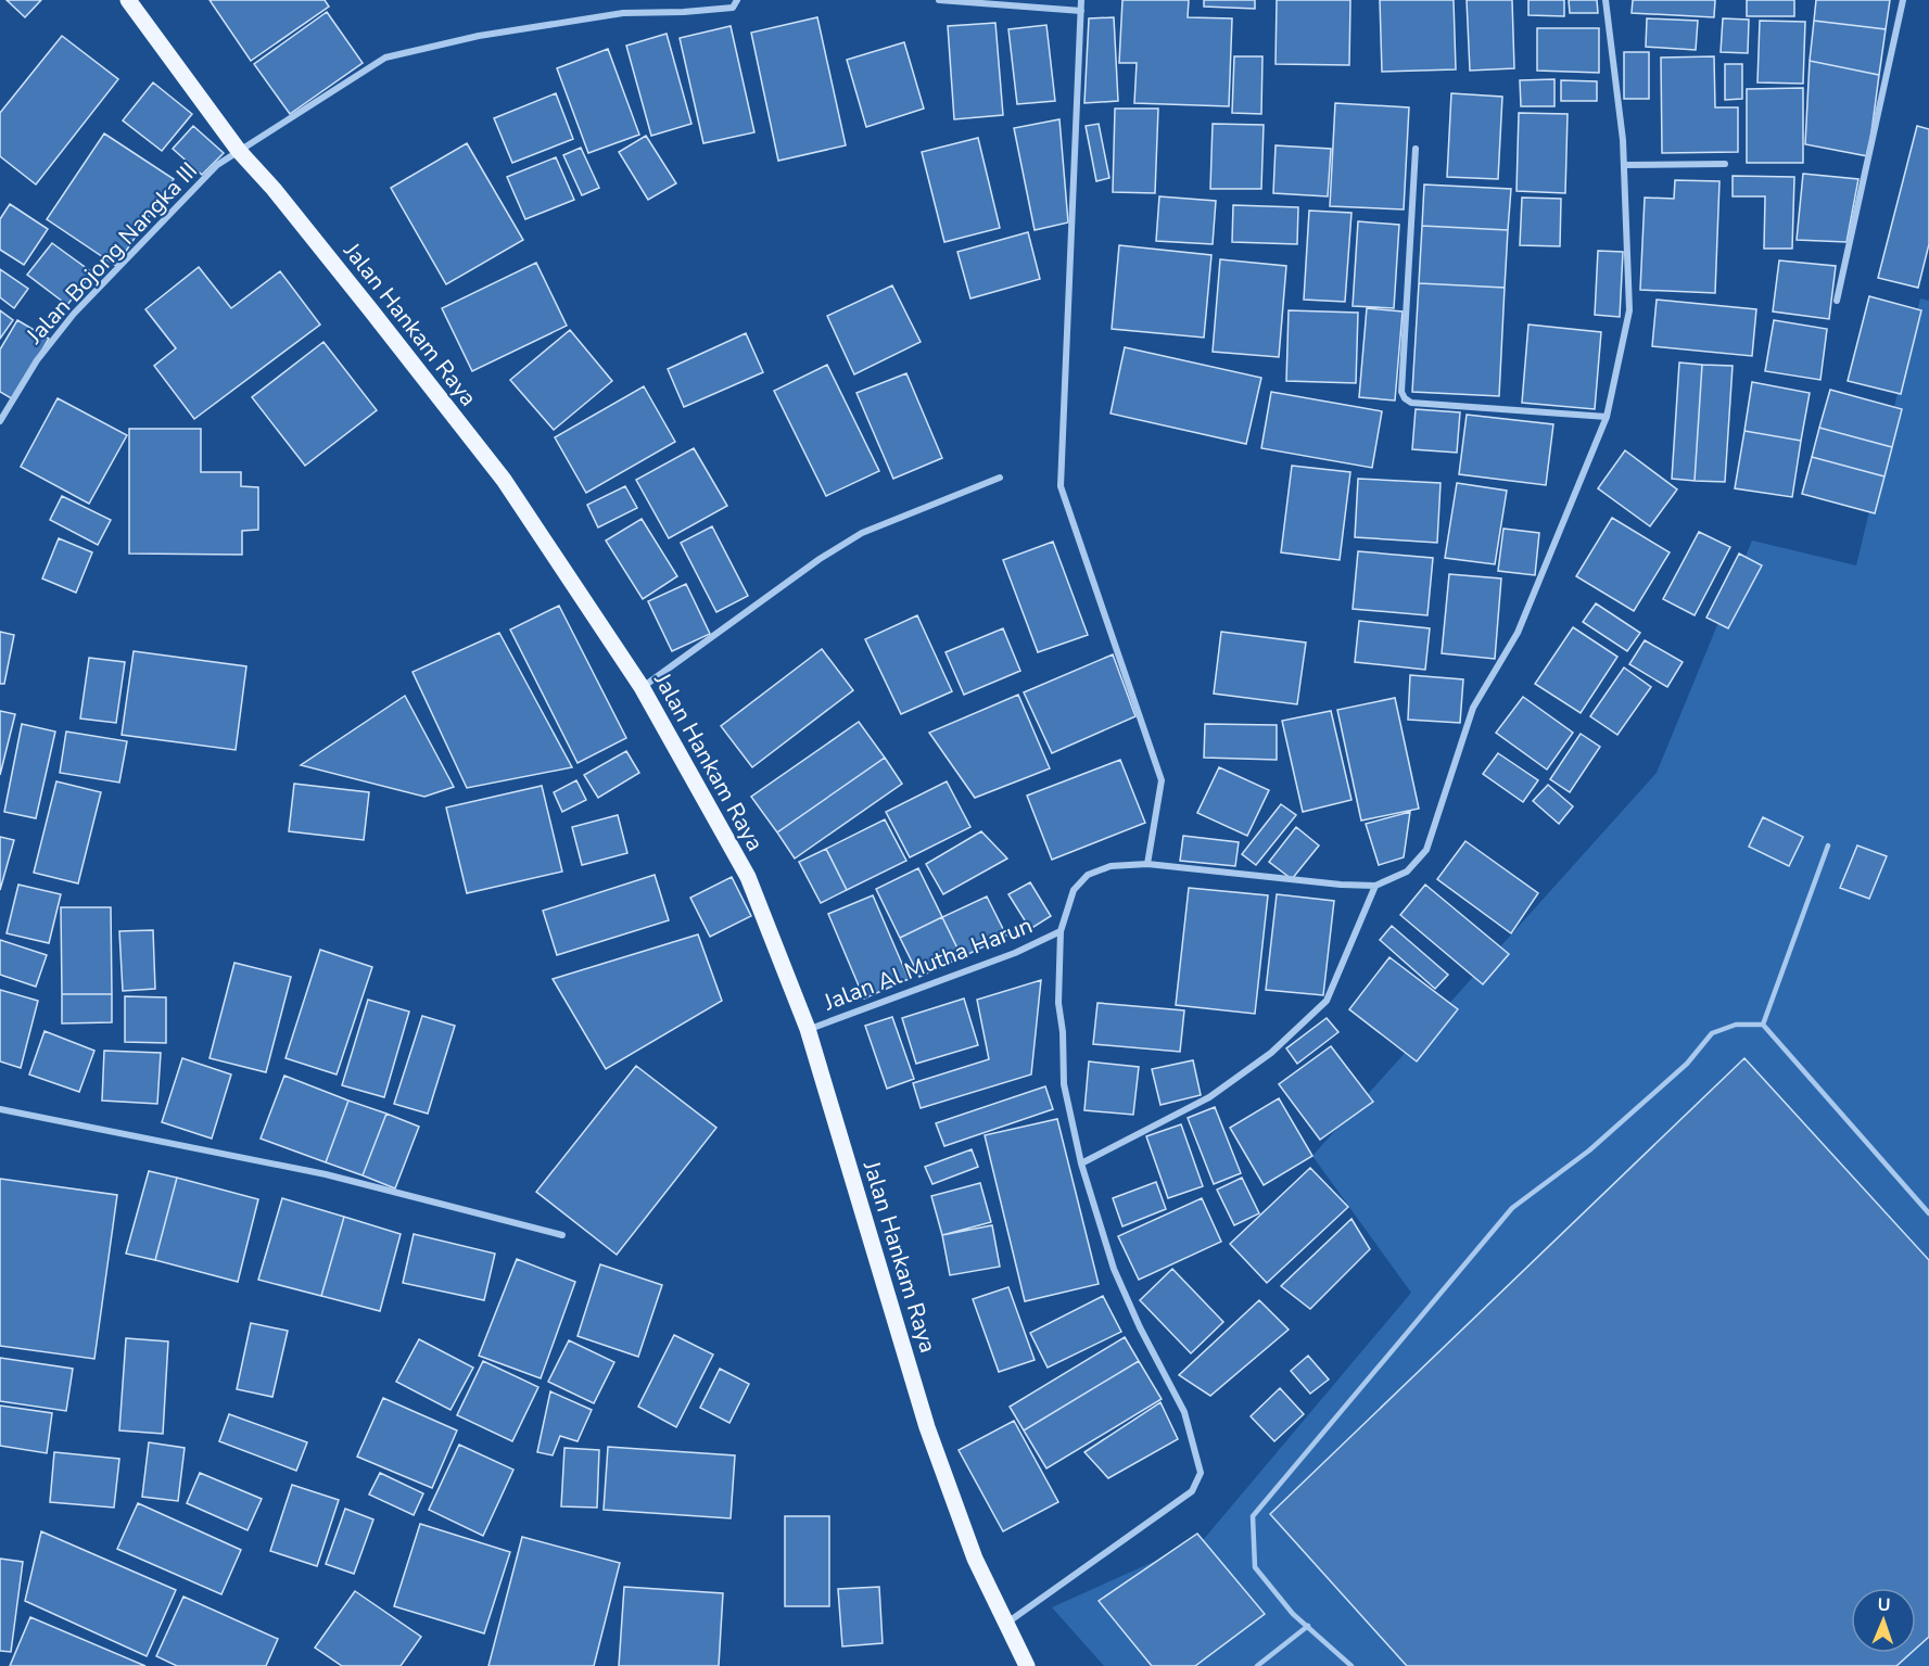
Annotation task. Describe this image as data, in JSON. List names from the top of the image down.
{
  "streets": {
    "main road": ["Jalan Hankam Raya"],
    "street": ["Jalan Bojong Nangka III", "Jalan Al Mutha Harun"]
  },
  "crossings": [
    ["Jalan Bojong Nangka III", "Jalan Hankam Raya"],
    ["Jalan Hankam Raya", "Jalan Al Mutha Harun"]
  ],
  "north": "top"
}
